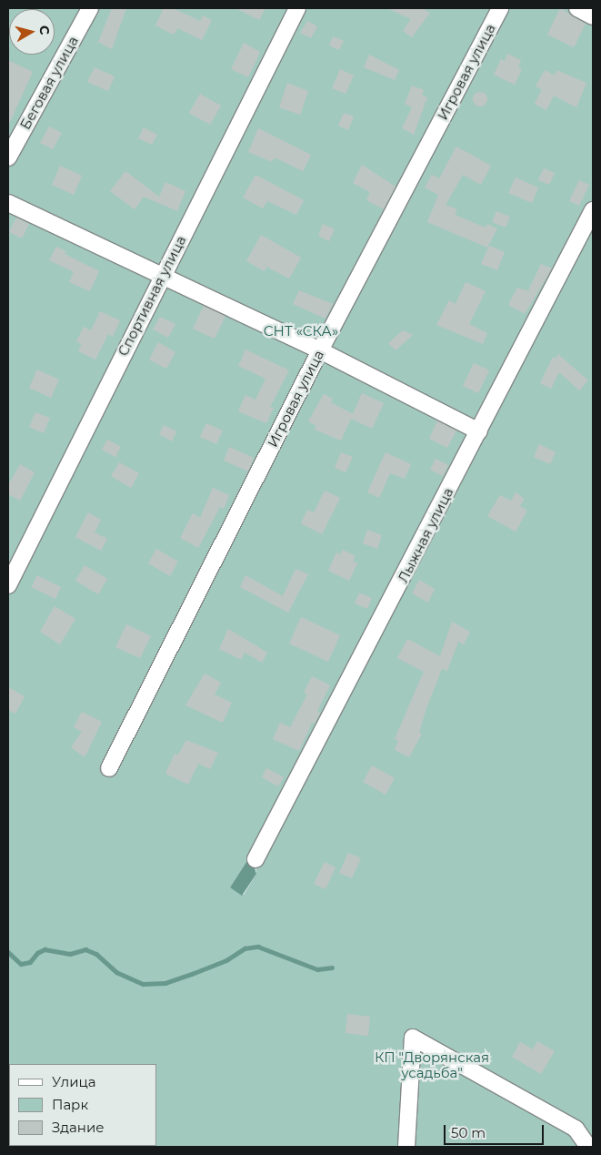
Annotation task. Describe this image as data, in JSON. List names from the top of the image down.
{
  "streets": {
    "street": [
      "Игровая улица",
      "Беговая улица",
      "Спортивная улица",
      "Лыжная улица"
    ]
  },
  "parks": ["СНТ «СКА»", "КП \"Дворянская усадьба\""],
  "legend": ["Улица", "Парк", "Здание"],
  "scale_bar": "50 m",
  "north": "right"
}
